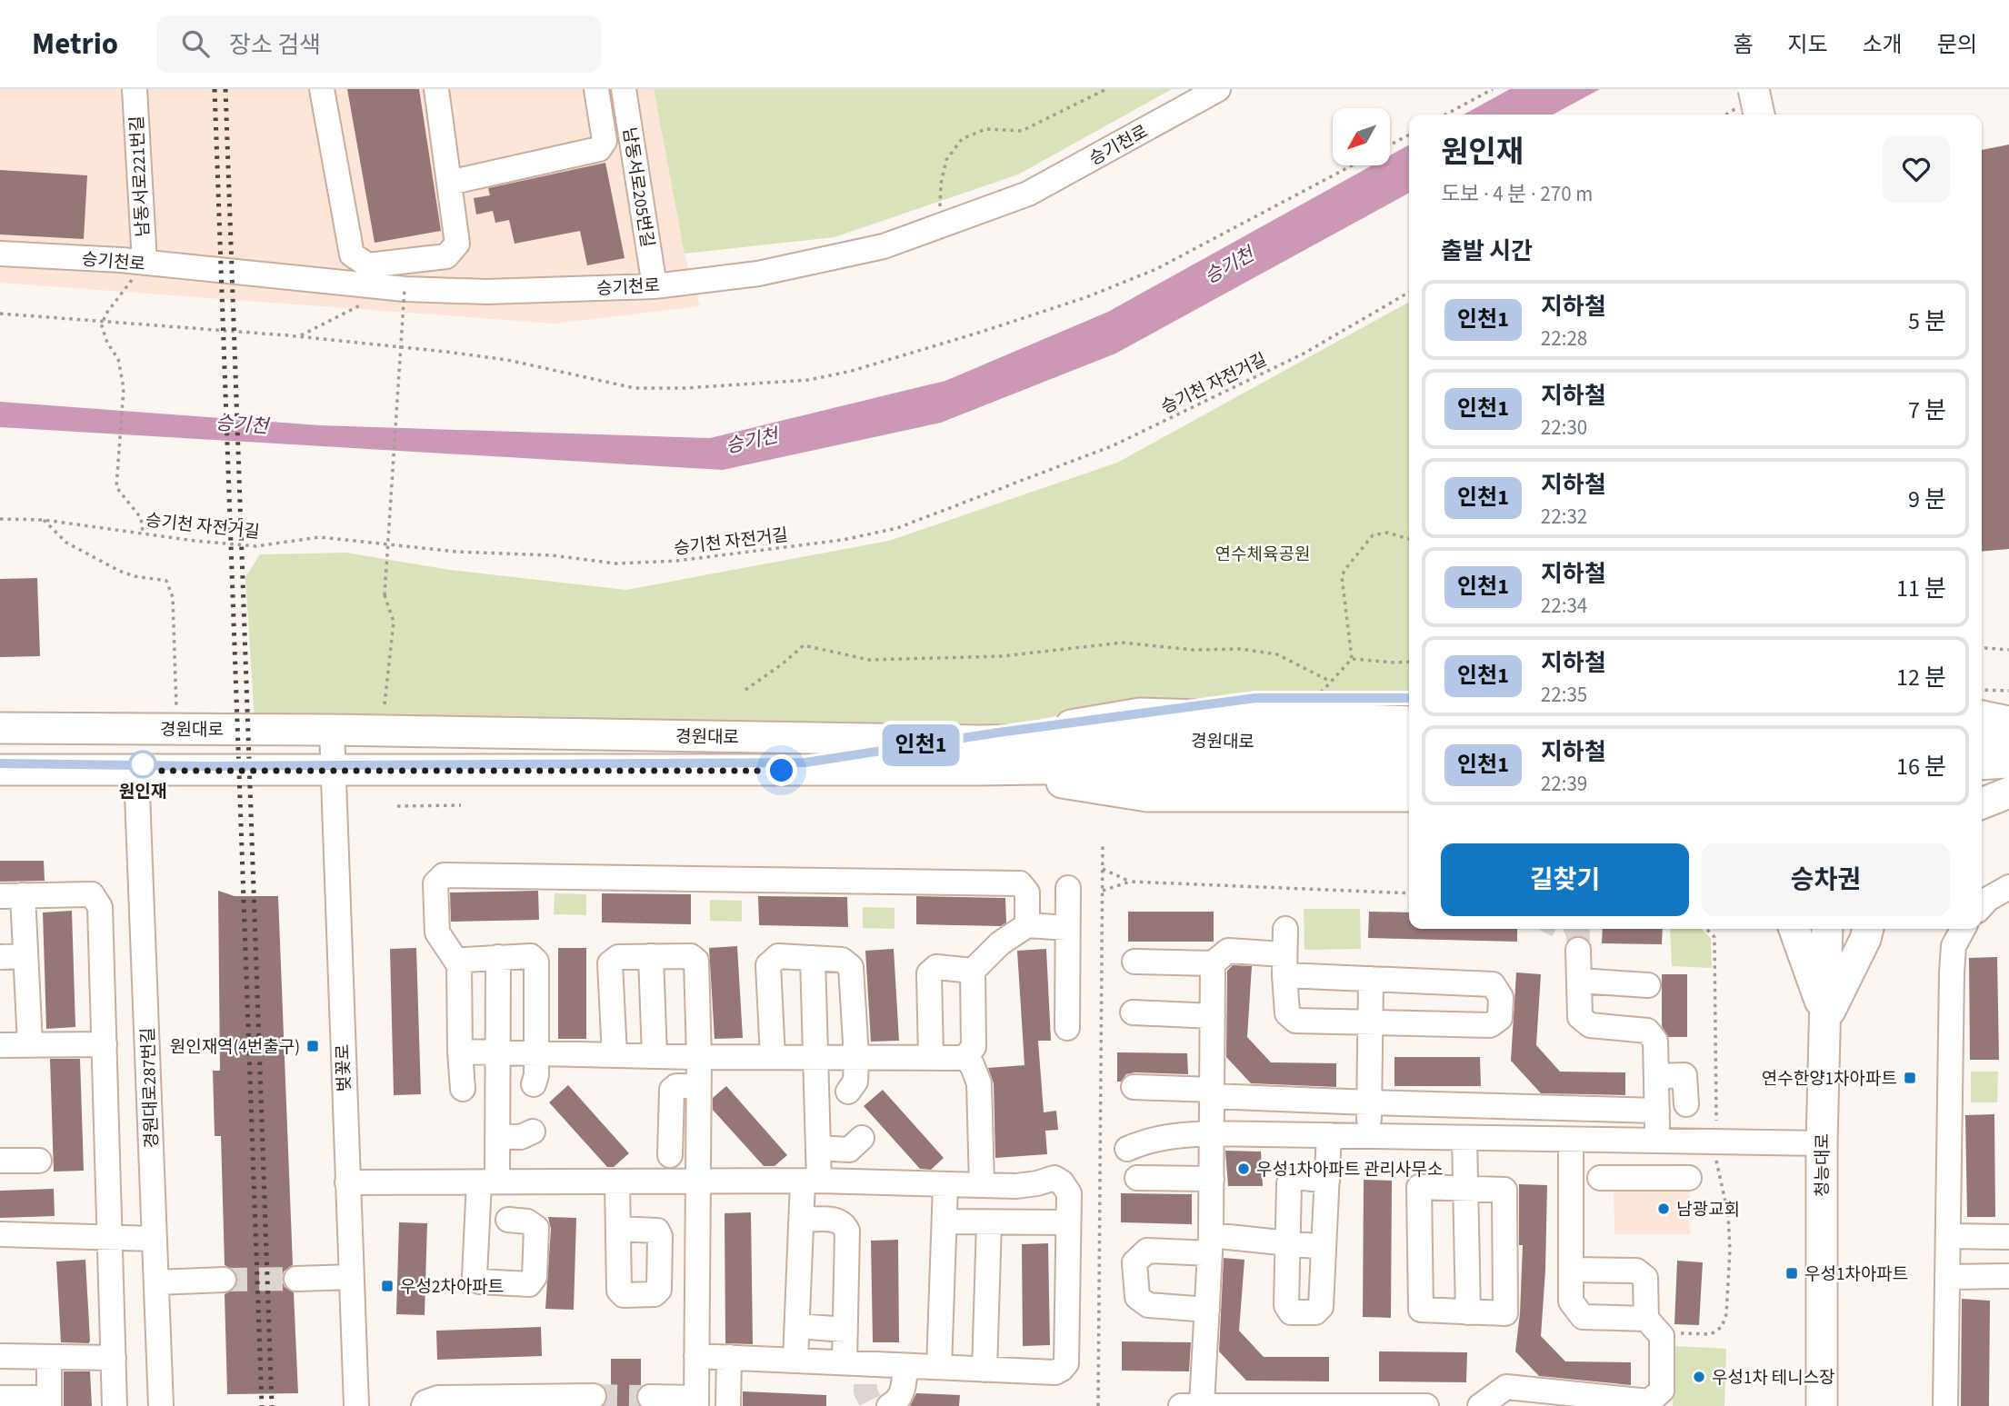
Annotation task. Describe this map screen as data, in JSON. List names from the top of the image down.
{
  "streets": {
    "main road": ["경원대로", "청능대로"],
    "street": [
      "승기천로",
      "남동서로221번길",
      "남동서로205번길",
      "벚꽃로",
      "경원대로287번길"
    ],
    "path": ["승기천 자전거길"]
  },
  "crossings": [
    ["승기천로", "남동서로221번길"],
    ["승기천로", "남동서로205번길"],
    ["경원대로", "벚꽃로"],
    ["경원대로", "경원대로287번길"]
  ],
  "water": ["승기천"],
  "parks": ["연수체육공원"],
  "places": {
    "other": [
      "원인재",
      "우성1차아파트 관리사무소",
      "남광교회",
      "우성1차 테니스장"
    ],
    "transit": [
      "원인재역(4번출구)",
      "연수한양1차아파트",
      "우성1차아파트",
      "우성2차아파트"
    ]
  },
  "lines": ["metro line 인천1"],
  "north": "bottom left",
  "page": {
    "header": "Metrio",
    "search": "장소 검색",
    "nav": [
      "홈",
      "지도",
      "소개",
      "문의"
    ],
    "on_map": "인천1",
    "heading": [
      ["원인재", "도보 · 4 분 · 270 m"],
      "출발 시간"
    ],
    "list": [
      {
        "mark": "인천1",
        "name": "지하철",
        "note": "22:28",
        "value": "5 분"
      },
      {
        "mark": "인천1",
        "name": "지하철",
        "note": "22:30",
        "value": "7 분"
      },
      {
        "mark": "인천1",
        "name": "지하철",
        "note": "22:32",
        "value": "9 분"
      },
      {
        "mark": "인천1",
        "name": "지하철",
        "note": "22:34",
        "value": "11 분"
      },
      {
        "mark": "인천1",
        "name": "지하철",
        "note": "22:35",
        "value": "12 분"
      },
      {
        "mark": "인천1",
        "name": "지하철",
        "note": "22:39",
        "value": "16 분"
      }
    ],
    "buttons": ["길찾기", "승차권"]
  }
}
